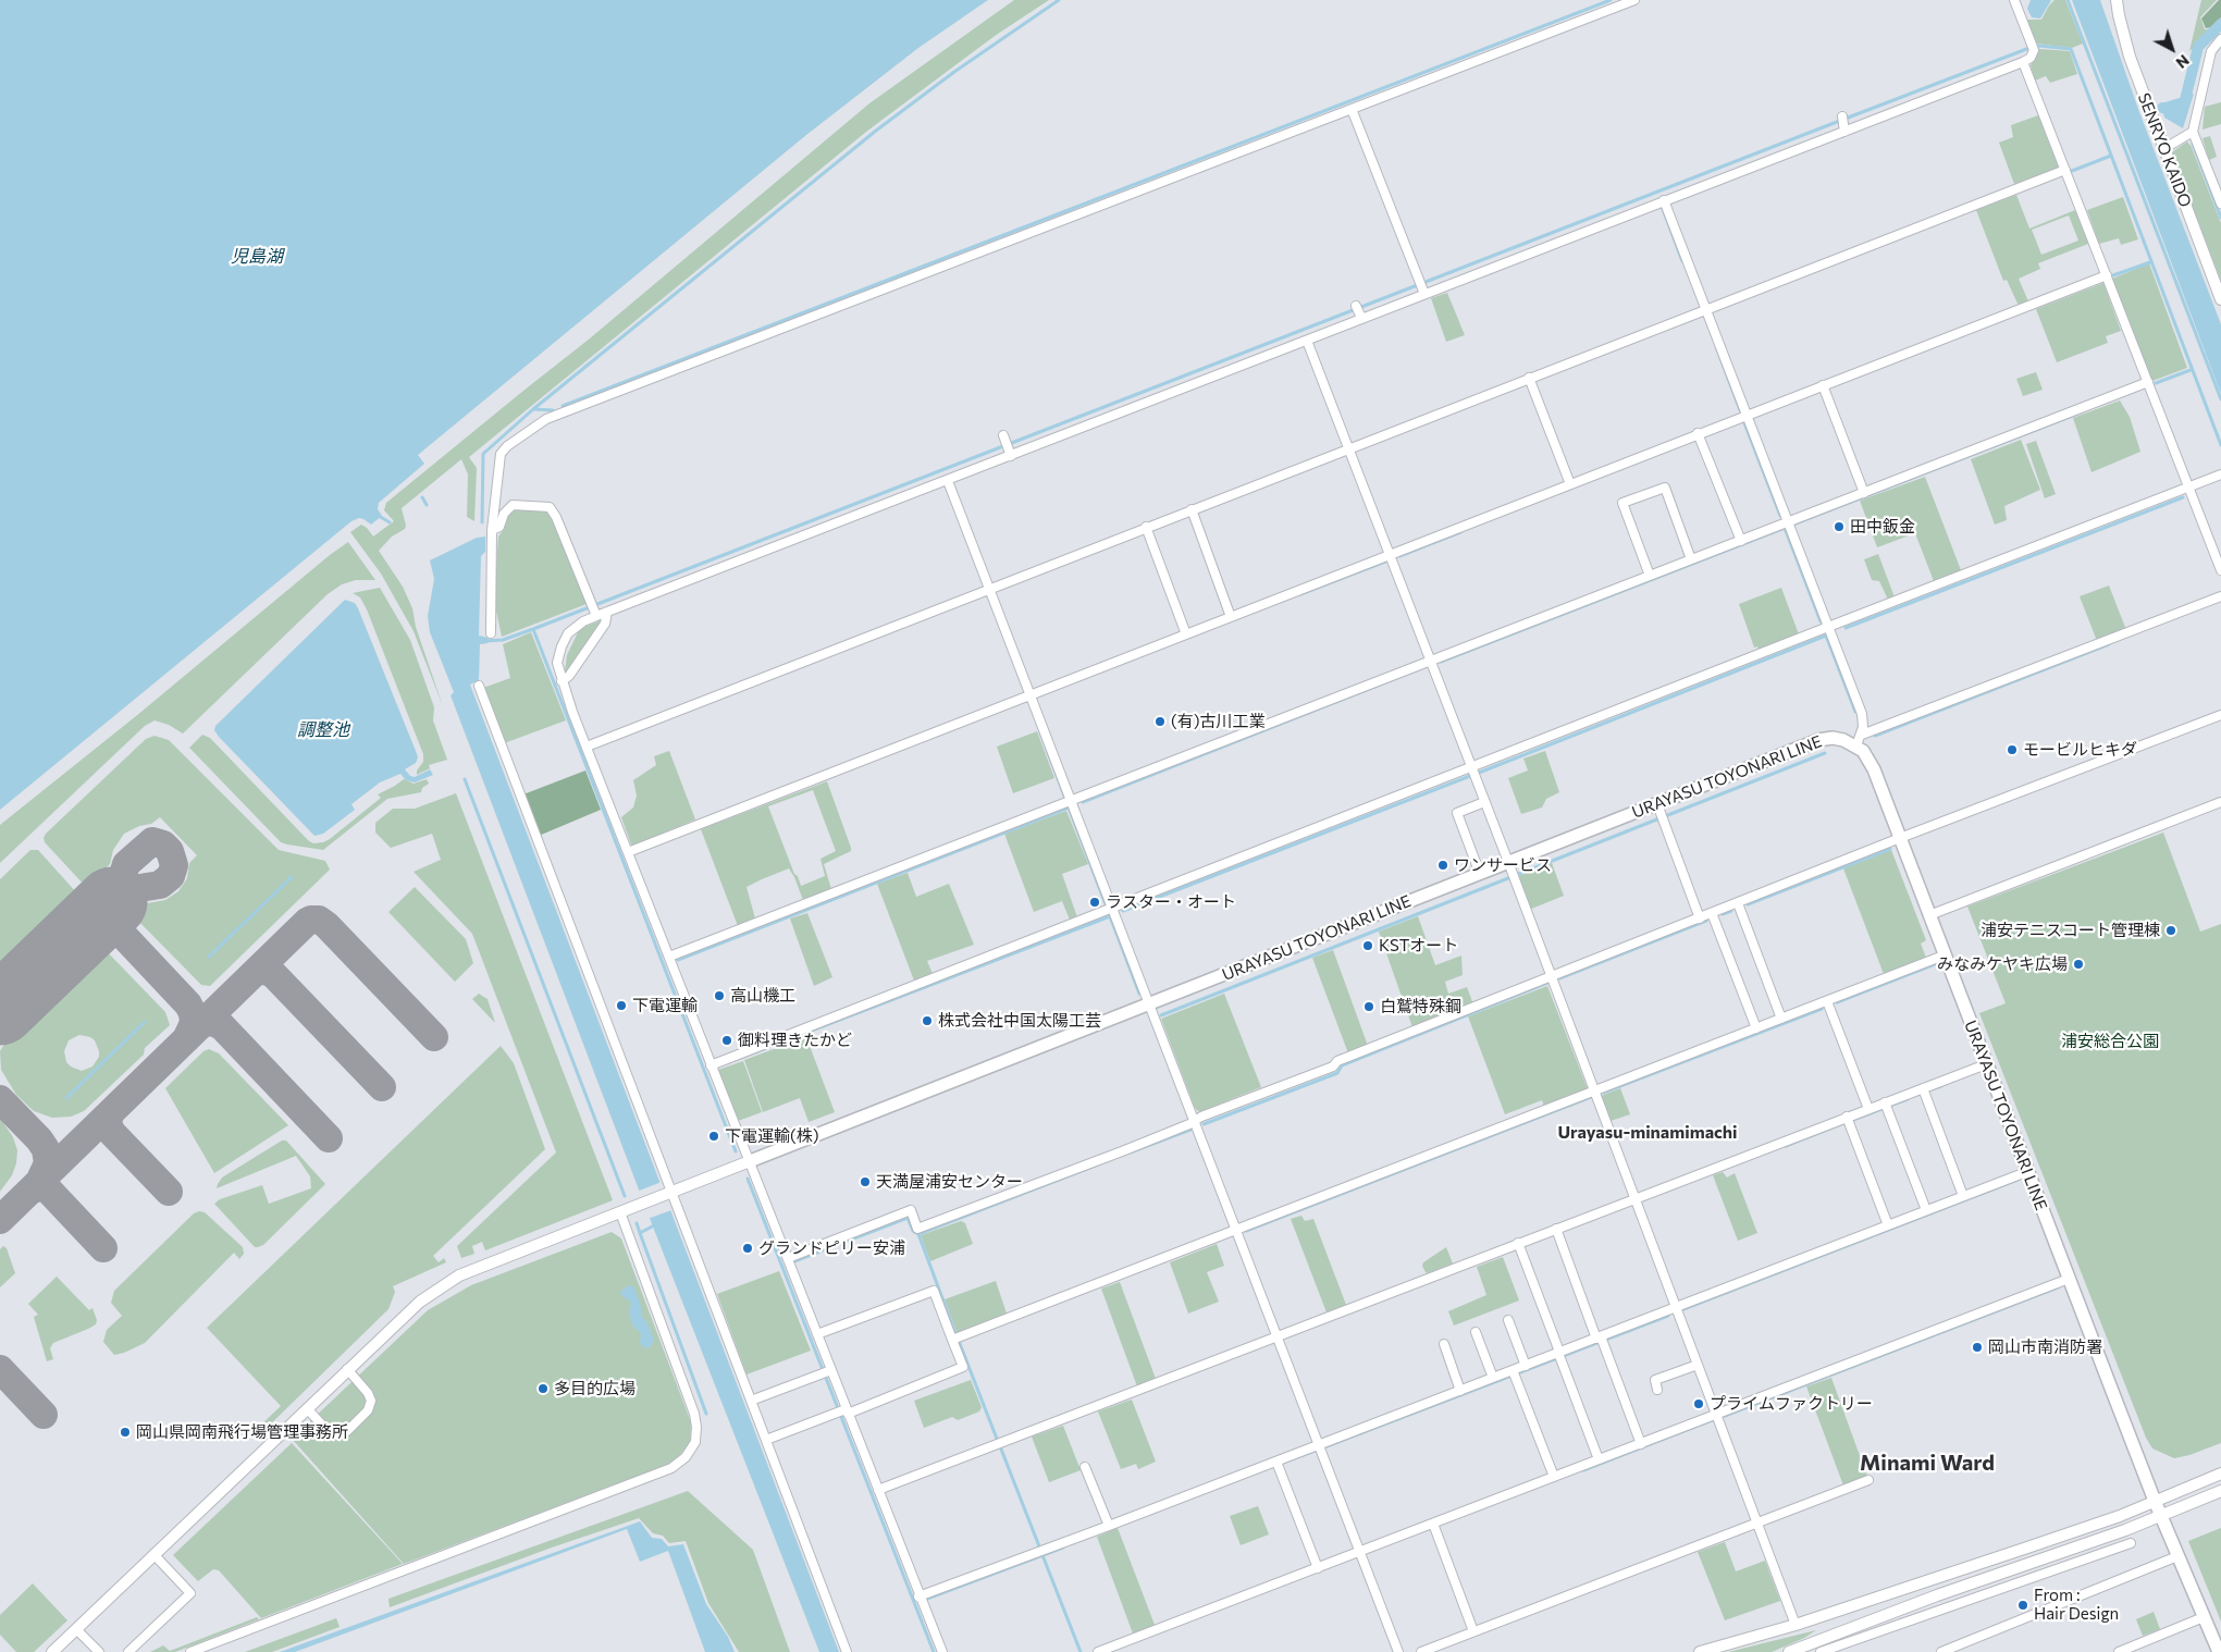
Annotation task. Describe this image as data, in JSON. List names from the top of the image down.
{
  "streets": {
    "main road": ["URAYASU TOYONARI LINE"],
    "street": ["SENRYO KAIDO"]
  },
  "districts": ["Urayasu-minamimachi", "Minami Ward"],
  "water": ["児島湖", "調整池"],
  "parks": ["浦安総合公園"],
  "places": [
    "田中鈑金",
    "(有)古川工業",
    "モービルヒキダ",
    "ワンサービス",
    "ラスター・オート",
    "浦安テニスコート管理棟",
    "KSTオート",
    "みなみケヤキ広場",
    "高山機工",
    "下電運輸",
    "白鷲特殊鋼",
    "株式会社中国太陽工芸",
    "御料理きたかど",
    "下電運輸(株)",
    "天満屋浦安センター",
    "グランドピリー安浦",
    "岡山市南消防署",
    "多目的広場",
    "プライムファクトリー",
    "岡山県岡南飛行場管理事務所",
    "From : Hair Design"
  ],
  "north": "bottom right"
}
